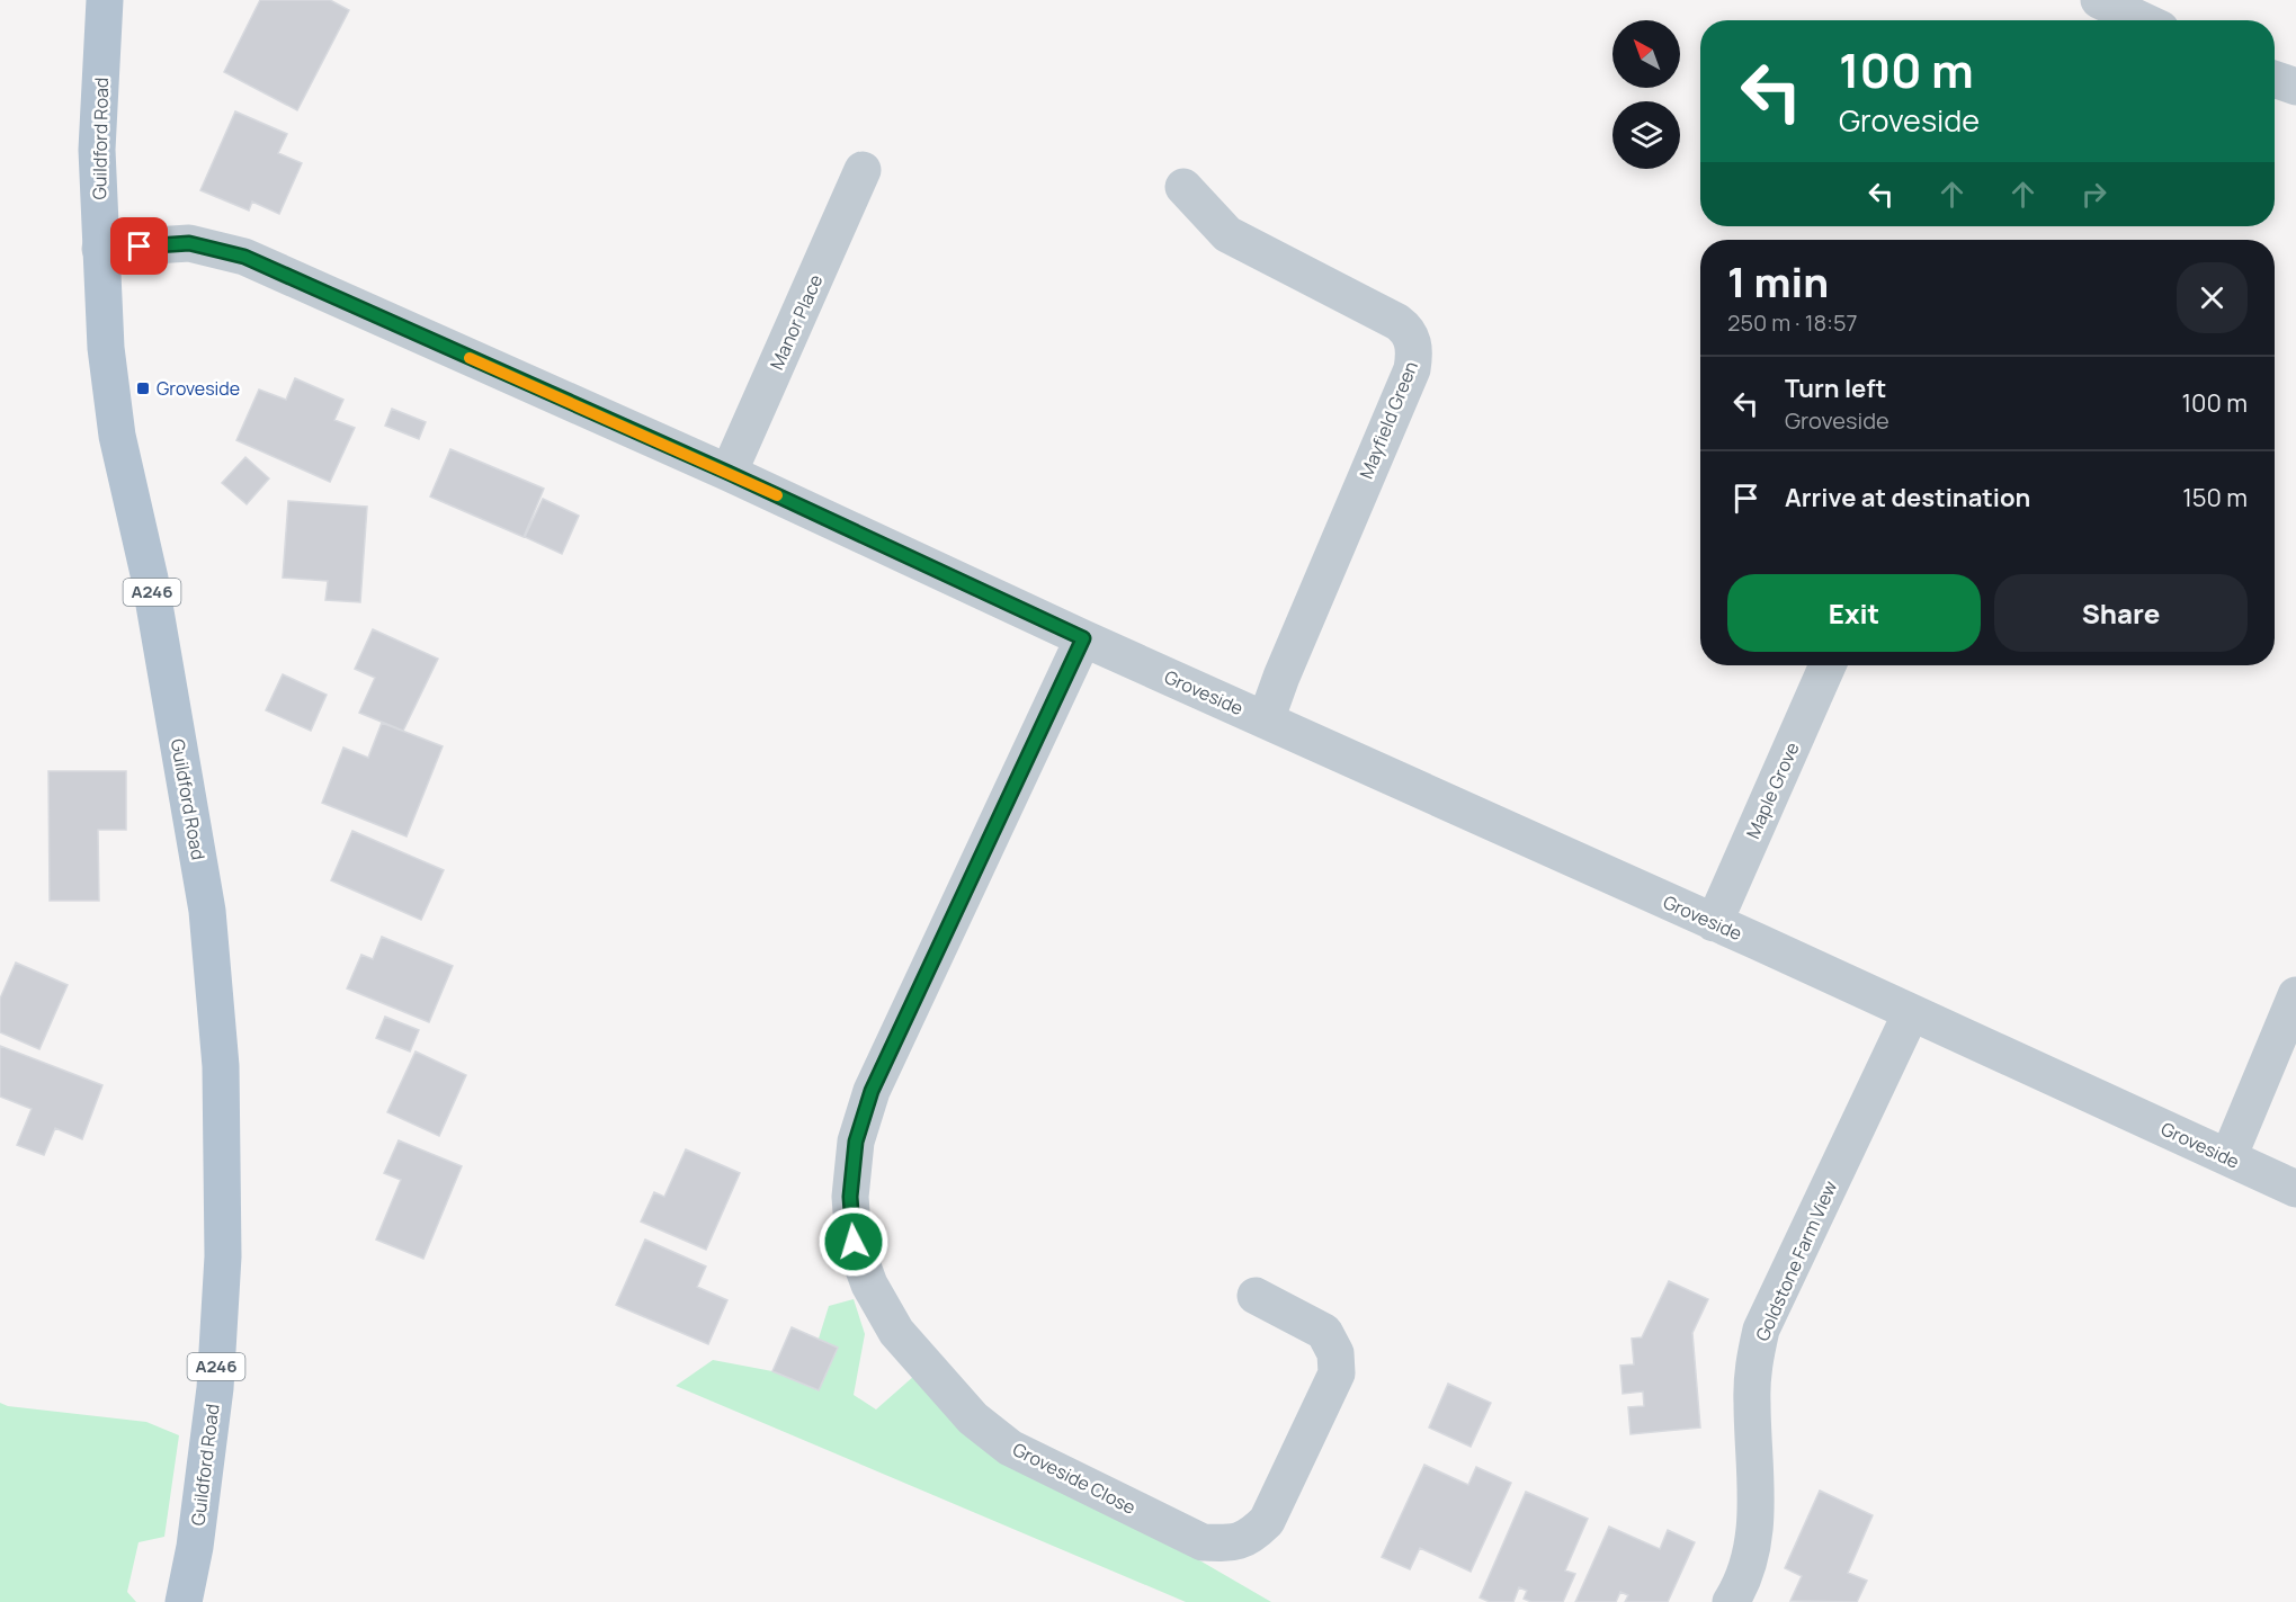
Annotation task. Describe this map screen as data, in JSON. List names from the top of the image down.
{
  "streets": {
    "main road": ["Guildford Road", "A246"],
    "street": [
      "Manor Place",
      "Mayfield Green",
      "Groveside",
      "Maple Grove",
      "Goldstone Farm View",
      "Groveside Close"
    ]
  },
  "crossings": [
    ["Guildford Road", "Groveside"],
    ["Manor Place", "Groveside"],
    ["Mayfield Green", "Groveside"],
    ["Groveside", "Maple Grove"],
    ["Groveside", "Goldstone Farm View"],
    ["Groveside", "Groveside Close"]
  ],
  "places": {
    "transit": ["Groveside"]
  },
  "north": "top left",
  "page": {
    "turn": ["100 m", "Groveside"],
    "heading": ["1 min", "250 m · 18:57"],
    "list": [
      {
        "name": "Turn left",
        "note": "Groveside",
        "value": "100 m"
      },
      {
        "name": "Arrive at destination",
        "value": "150 m"
      }
    ],
    "buttons": ["Exit", "Share"]
  }
}
